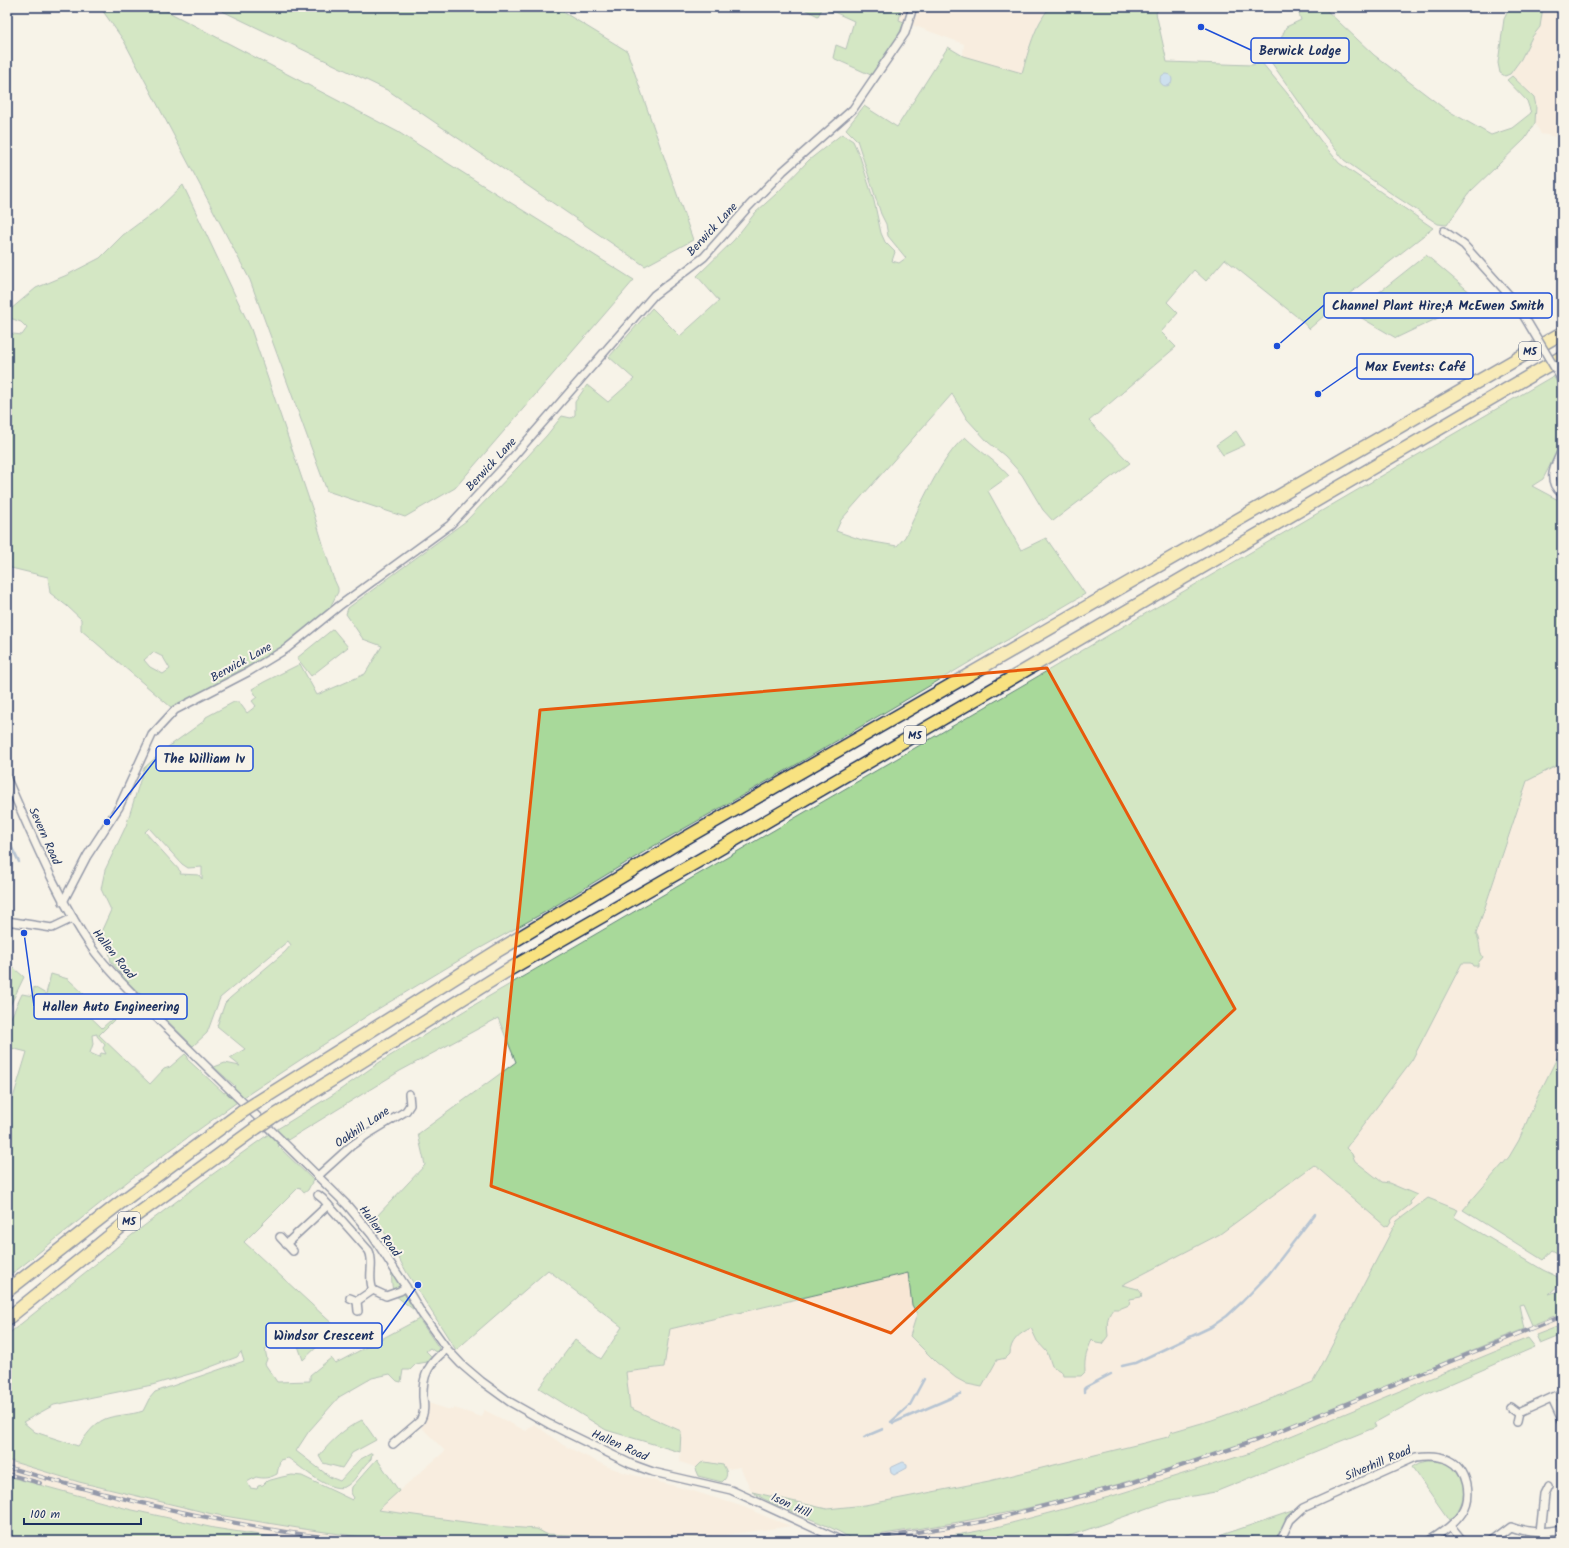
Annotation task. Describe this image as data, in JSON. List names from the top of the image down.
{
  "streets": {
    "highway": ["M5"],
    "street": [
      "Berwick Lane",
      "Severn Road",
      "Hallen Road",
      "Oakhill Lane",
      "Silverhill Road",
      "Ison Hill"
    ]
  },
  "crossings": [
    ["Berwick Lane", "Severn Road"],
    ["Berwick Lane", "Hallen Road"],
    ["Severn Road", "Hallen Road"],
    ["Hallen Road", "Oakhill Lane"],
    ["Hallen Road", "Ison Hill"]
  ],
  "places": [
    "Berwick Lodge",
    "Channel Plant Hire;A McEwen Smith",
    "Max Events: Café",
    "The William Iv",
    "Hallen Auto Engineering",
    "Windsor Crescent"
  ],
  "scale_bar": "100 m"
}
